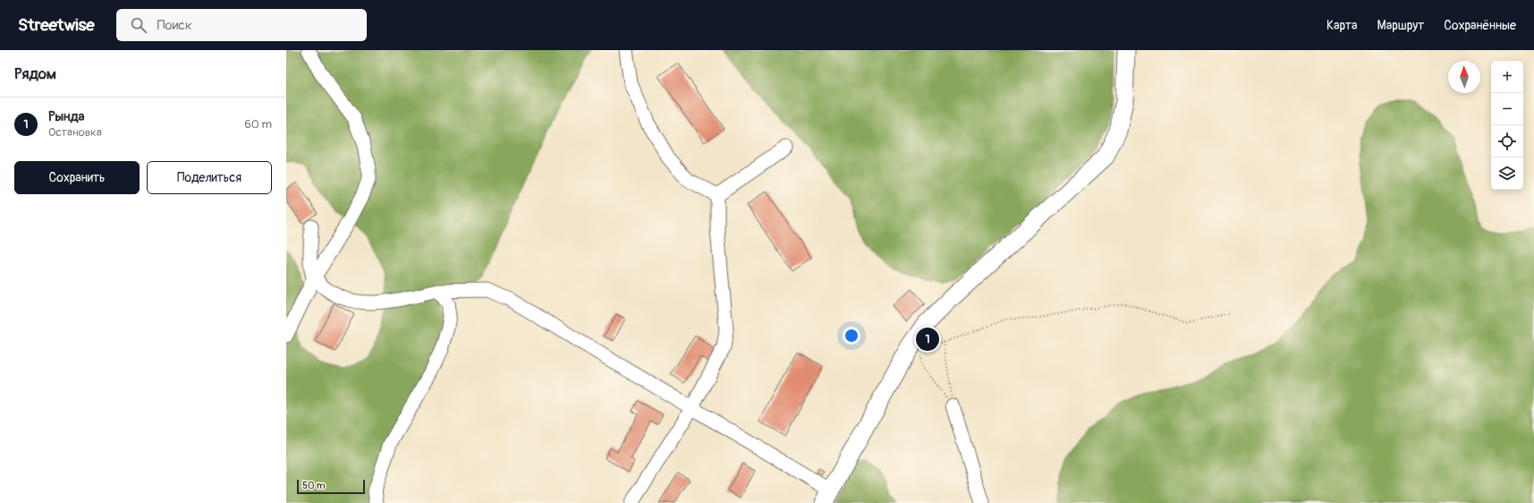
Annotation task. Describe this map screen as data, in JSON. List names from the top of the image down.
{
  "scale_bar": "50 m",
  "north": "top",
  "page": {
    "header": "Streetwise",
    "search": "Поиск",
    "nav": ["Карта", "Маршрут", "Сохранённые"],
    "heading": "Рядом",
    "map_buttons": ["+", "−"],
    "list": [
      {
        "mark": "1",
        "name": "Рында",
        "note": "Остановка",
        "value": "60 m"
      }
    ],
    "buttons": ["Сохранить", "Поделиться"],
    "pins": "1",
    "scale": "50 m"
  }
}
